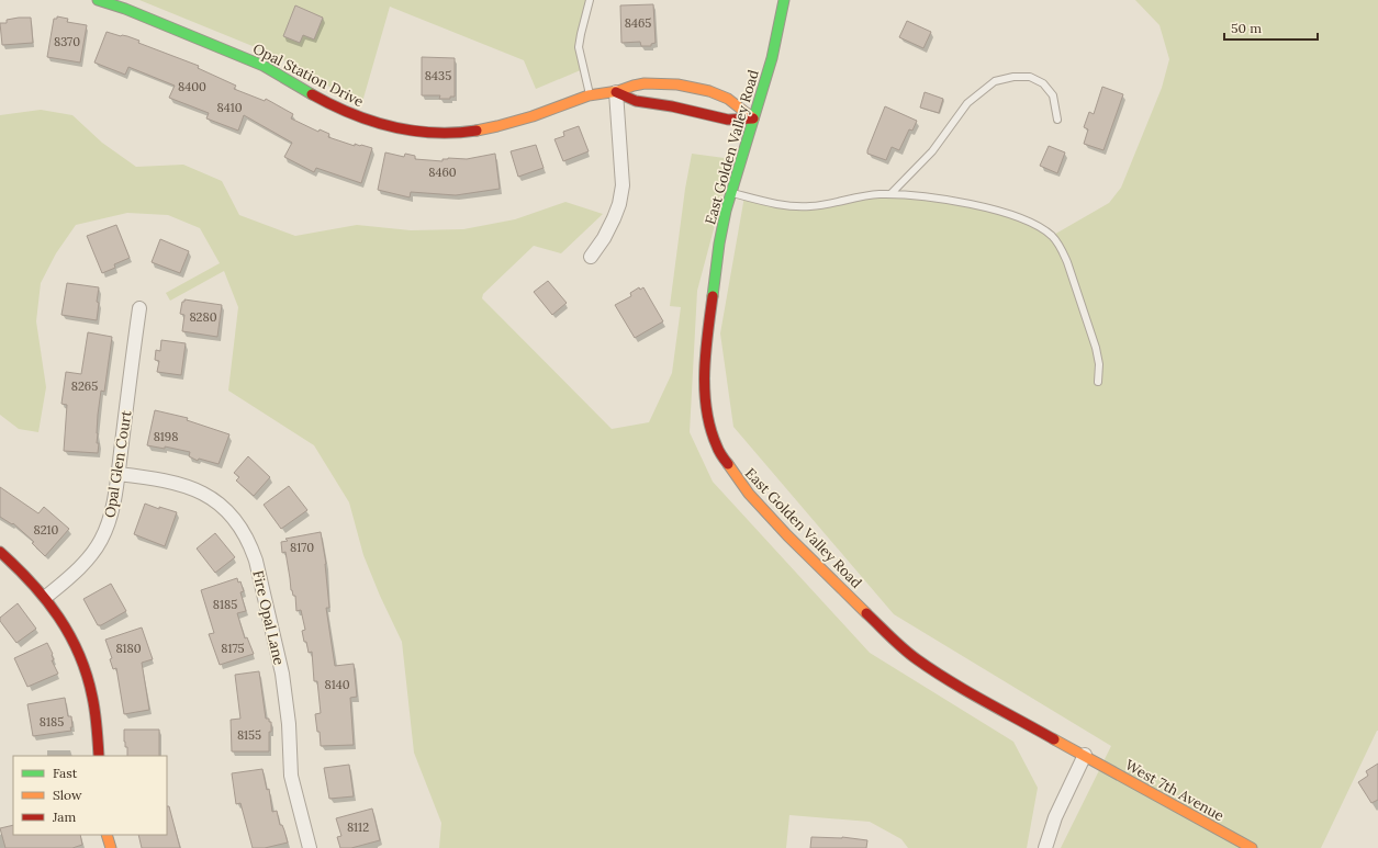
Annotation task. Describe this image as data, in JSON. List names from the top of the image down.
{
  "streets": {
    "main road": ["Opal Station Drive", "East Golden Valley Road", "West 7th Avenue"],
    "street": ["Opal Glen Court", "Fire Opal Lane"]
  },
  "crossings": [
    ["Opal Station Drive", "East Golden Valley Road"],
    ["East Golden Valley Road", "West 7th Avenue"],
    ["Opal Glen Court", "Fire Opal Lane"]
  ],
  "house_numbers": [
    "8465",
    "8370",
    "8435",
    "8400",
    "8410",
    "8460",
    "8280",
    "8265",
    "8198",
    "8210",
    "8170",
    "8185",
    "8180",
    "8175",
    "8140",
    "8185",
    "8155",
    "8112"
  ],
  "legend": ["Fast", "Slow", "Jam"],
  "scale_bar": "50 m"
}
